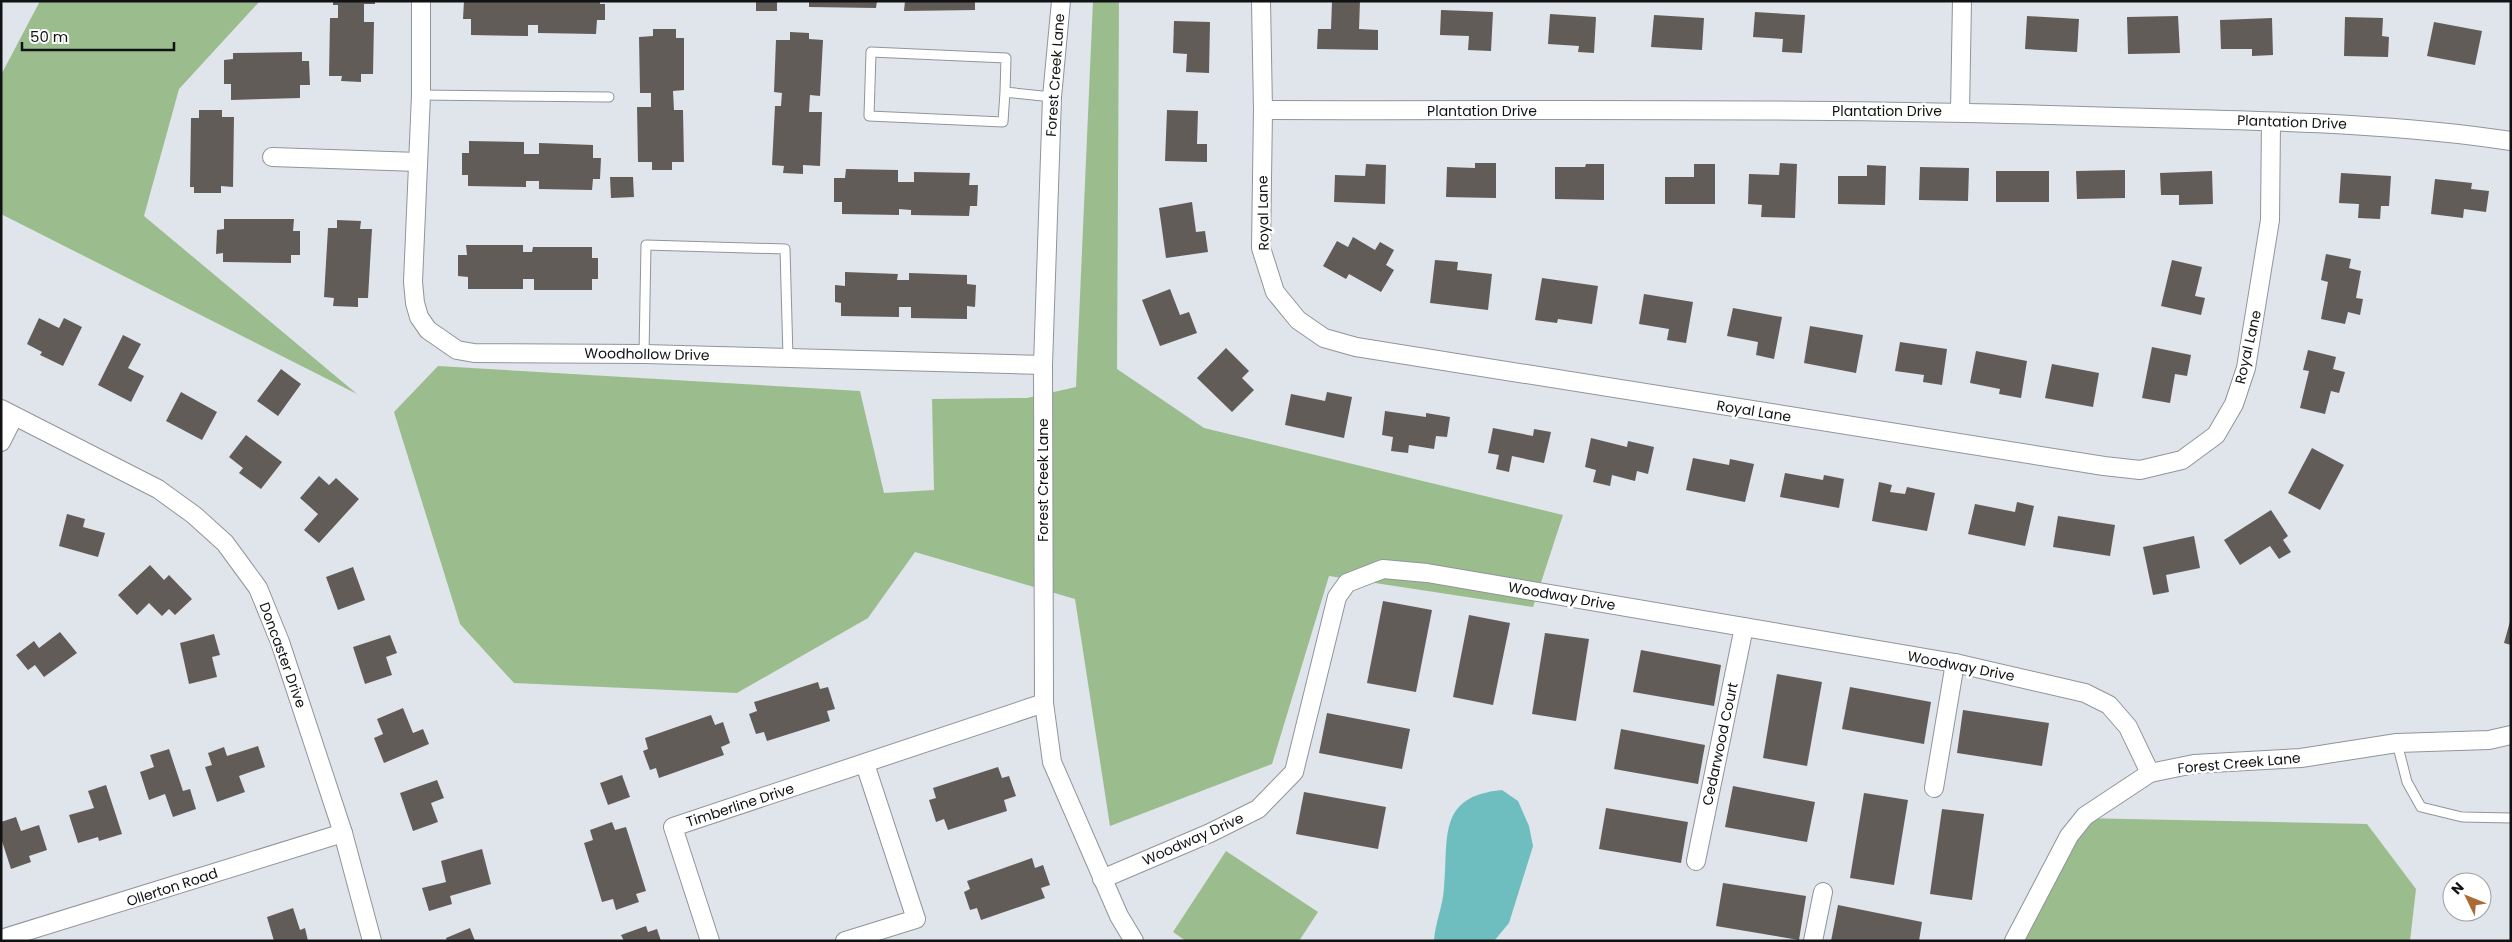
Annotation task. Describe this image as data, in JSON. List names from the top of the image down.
{
  "streets": {
    "street": [
      "Forest Creek Lane",
      "Plantation Drive",
      "Royal Lane",
      "Woodhollow Drive",
      "Woodway Drive",
      "Doncaster Drive",
      "Cedarwood Court",
      "Timberline Drive",
      "Ollerton Road"
    ]
  },
  "crossings": [
    ["Forest Creek Lane", "Woodhollow Drive"],
    ["Forest Creek Lane", "Woodway Drive"],
    ["Forest Creek Lane", "Timberline Drive"],
    ["Plantation Drive", "Royal Lane"],
    ["Woodway Drive", "Cedarwood Court"],
    ["Doncaster Drive", "Ollerton Road"]
  ],
  "scale_bar": "50 m",
  "north": "top left"
}
